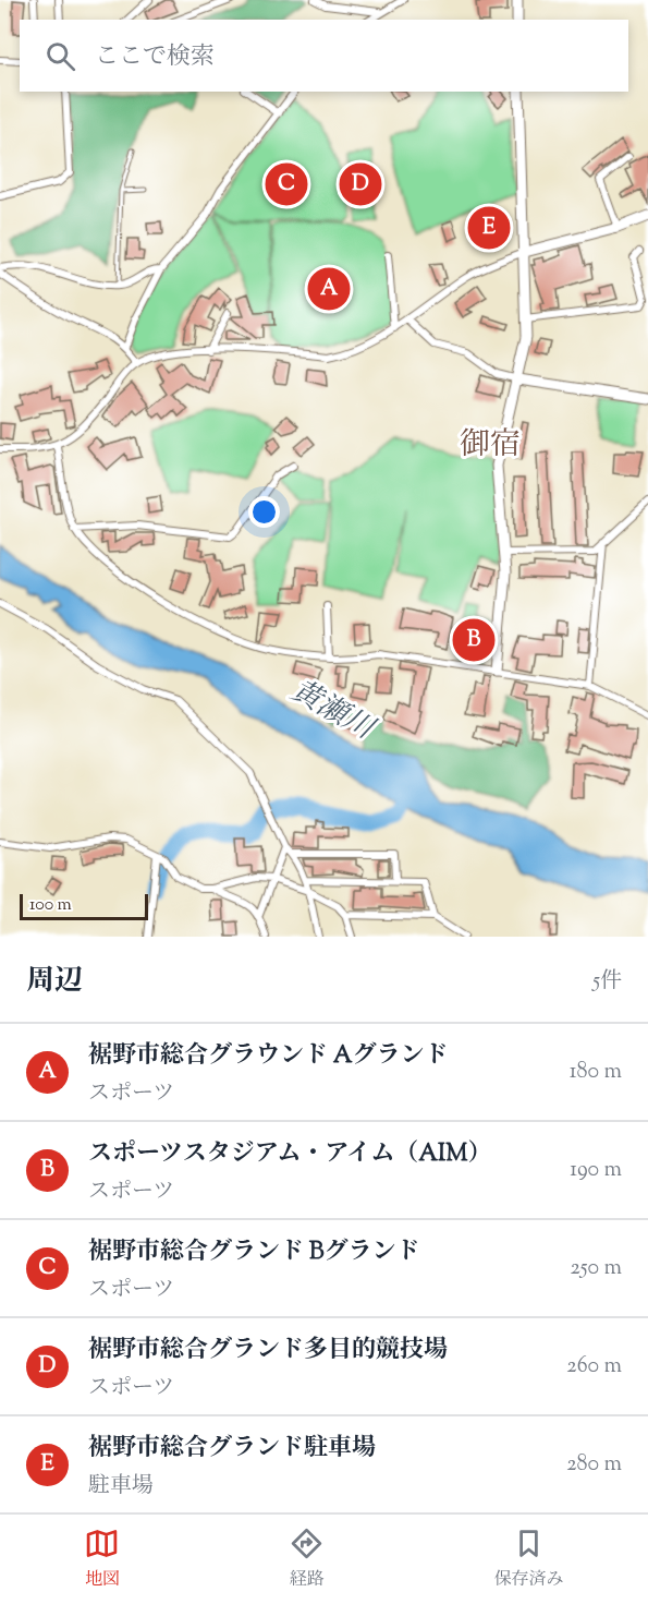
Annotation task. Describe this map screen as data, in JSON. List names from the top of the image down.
{
  "districts": ["御宿"],
  "water": ["黄瀬川"],
  "scale_bar": "100 m",
  "page": {
    "search": "ここで検索",
    "pins": [
      "C",
      "D",
      "E",
      "A",
      "B"
    ],
    "scale": "100 m",
    "heading": ["周辺", "5件"],
    "list": [
      {
        "mark": "A",
        "name": "裾野市総合グラウンド Aグランド",
        "note": "スポーツ",
        "value": "180 m"
      },
      {
        "mark": "B",
        "name": "スポーツスタジアム・アイム（AIM）",
        "note": "スポーツ",
        "value": "190 m"
      },
      {
        "mark": "C",
        "name": "裾野市総合グランド Bグランド",
        "note": "スポーツ",
        "value": "250 m"
      },
      {
        "mark": "D",
        "name": "裾野市総合グランド多目的競技場",
        "note": "スポーツ",
        "value": "260 m"
      },
      {
        "mark": "E",
        "name": "裾野市総合グランド駐車場",
        "note": "駐車場",
        "value": "280 m"
      }
    ],
    "nav": ["地図", "経路", "保存済み"]
  }
}
